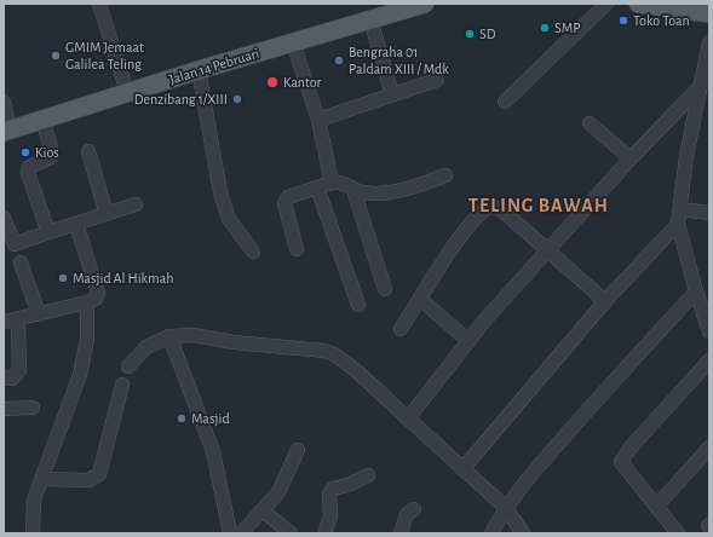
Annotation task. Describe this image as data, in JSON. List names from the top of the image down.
{
  "streets": {
    "main road": ["Jalan 14 Pebruari"]
  },
  "districts": ["TELING BAWAH"],
  "places": [
    "Toko Toan",
    "SMP",
    "SD",
    "GMIM Jemaat Galilea Teling",
    "Bengraha 01 Paldam XIII / Mdk",
    "Kantor",
    "Denzibang 1/XIII",
    "Kios",
    "Masjid Al Hikmah",
    "Masjid"
  ]
}
